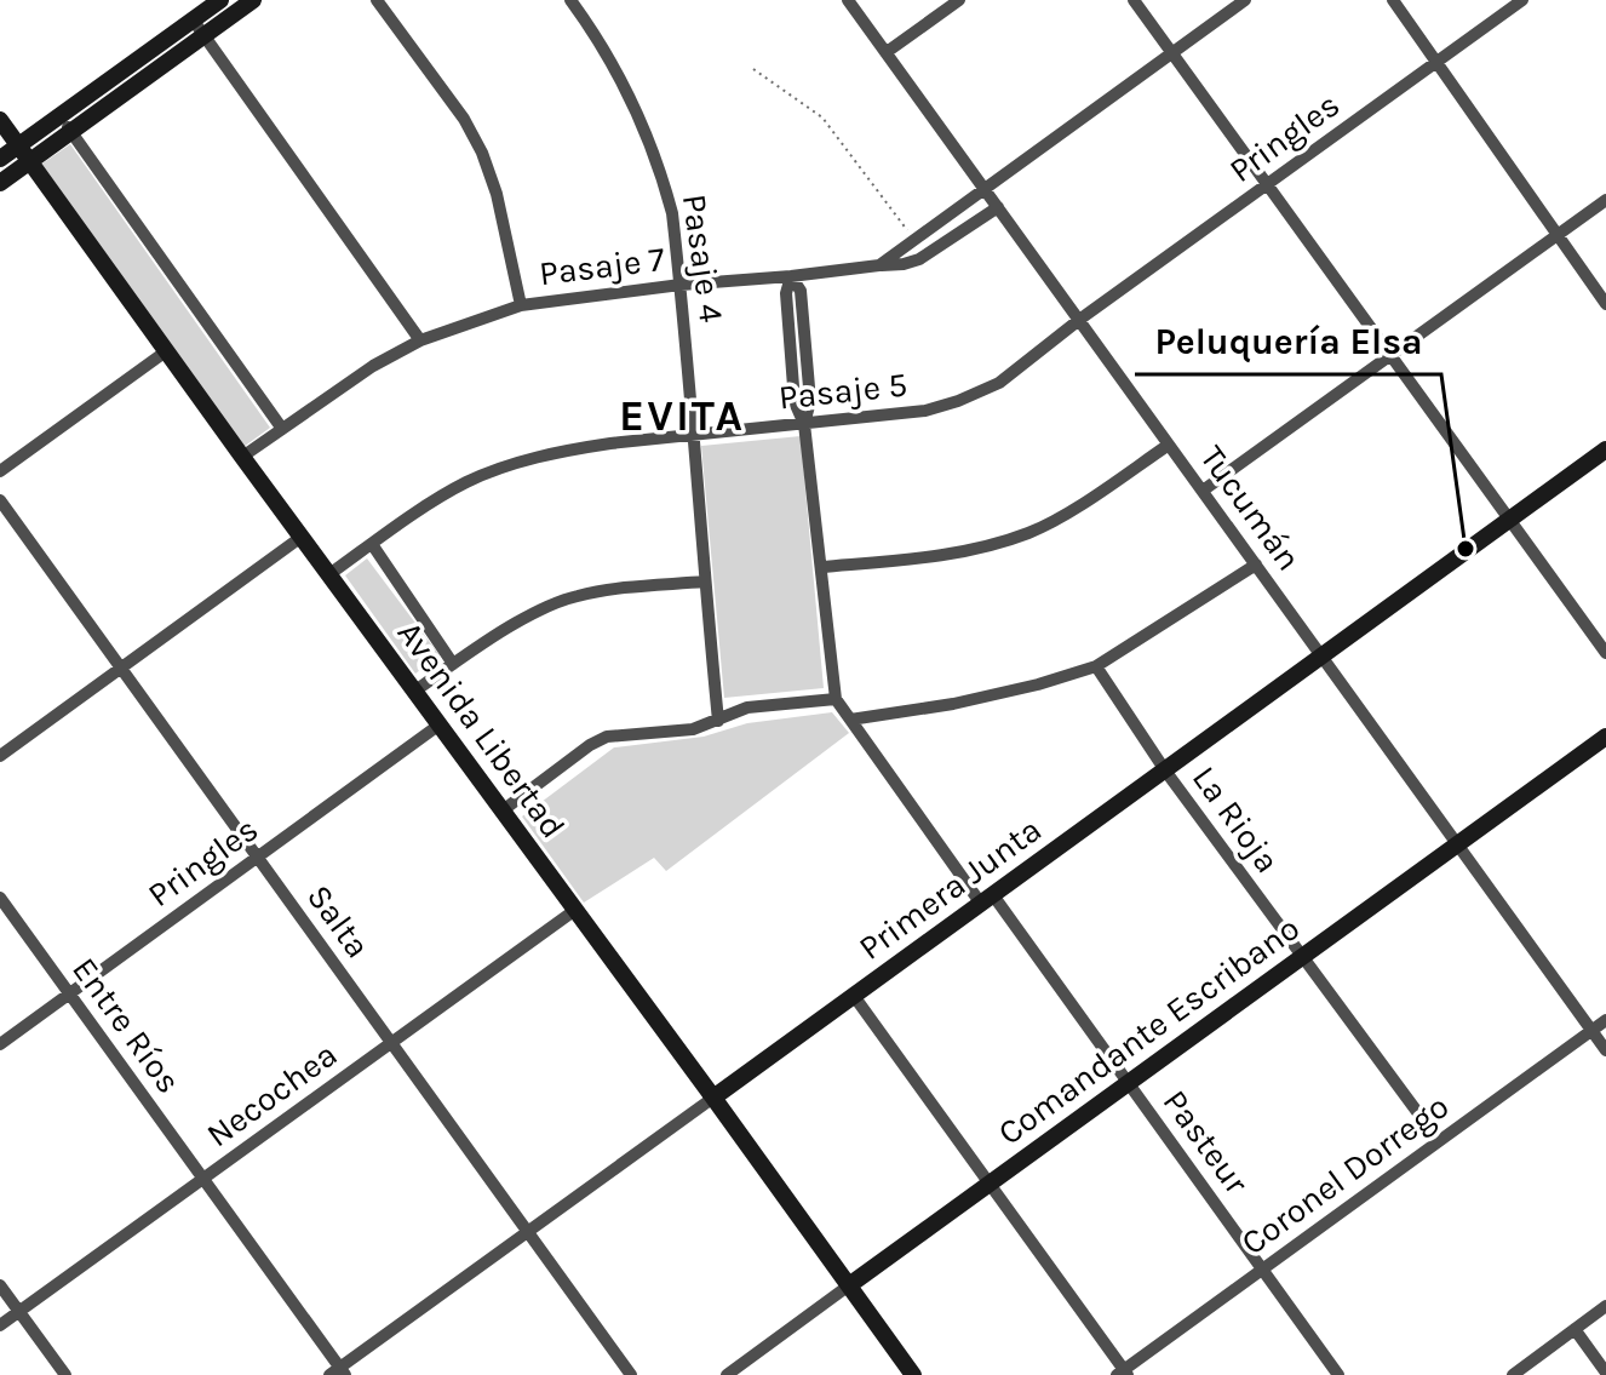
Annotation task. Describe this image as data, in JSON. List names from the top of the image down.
{
  "streets": {
    "main road": ["Avenida Libertad", "Primera Junta", "Comandante Escribano"],
    "street": [
      "Pringles",
      "Pasaje 4",
      "Pasaje 7",
      "Pasaje 5",
      "Tucumán",
      "La Rioja",
      "Salta",
      "Entre Ríos",
      "Necochea",
      "Pasteur",
      "Coronel Dorrego"
    ]
  },
  "crossings": [
    ["Pringles", "Pasaje 5"],
    ["Pringles", "Tucumán"],
    ["Pringles", "Avenida Libertad"],
    ["Pringles", "Salta"],
    ["Pringles", "Entre Ríos"],
    ["Pasaje 4", "Pasaje 7"],
    ["Pasaje 4", "Pasaje 5"],
    ["Pasaje 7", "Tucumán"],
    ["Pasaje 7", "Avenida Libertad"],
    ["Pasaje 5", "Tucumán"],
    ["Pasaje 5", "Avenida Libertad"],
    ["Tucumán", "Primera Junta"],
    ["Tucumán", "Comandante Escribano"],
    ["Tucumán", "Coronel Dorrego"],
    ["Avenida Libertad", "Primera Junta"],
    ["Avenida Libertad", "Comandante Escribano"],
    ["Avenida Libertad", "Necochea"],
    ["La Rioja", "Primera Junta"],
    ["La Rioja", "Comandante Escribano"],
    ["La Rioja", "Coronel Dorrego"],
    ["Primera Junta", "Salta"],
    ["Primera Junta", "Entre Ríos"],
    ["Primera Junta", "Pasteur"],
    ["Salta", "Necochea"],
    ["Entre Ríos", "Necochea"],
    ["Comandante Escribano", "Pasteur"],
    ["Pasteur", "Coronel Dorrego"]
  ],
  "districts": ["EVITA"],
  "places": ["Peluquería Elsa"]
}
